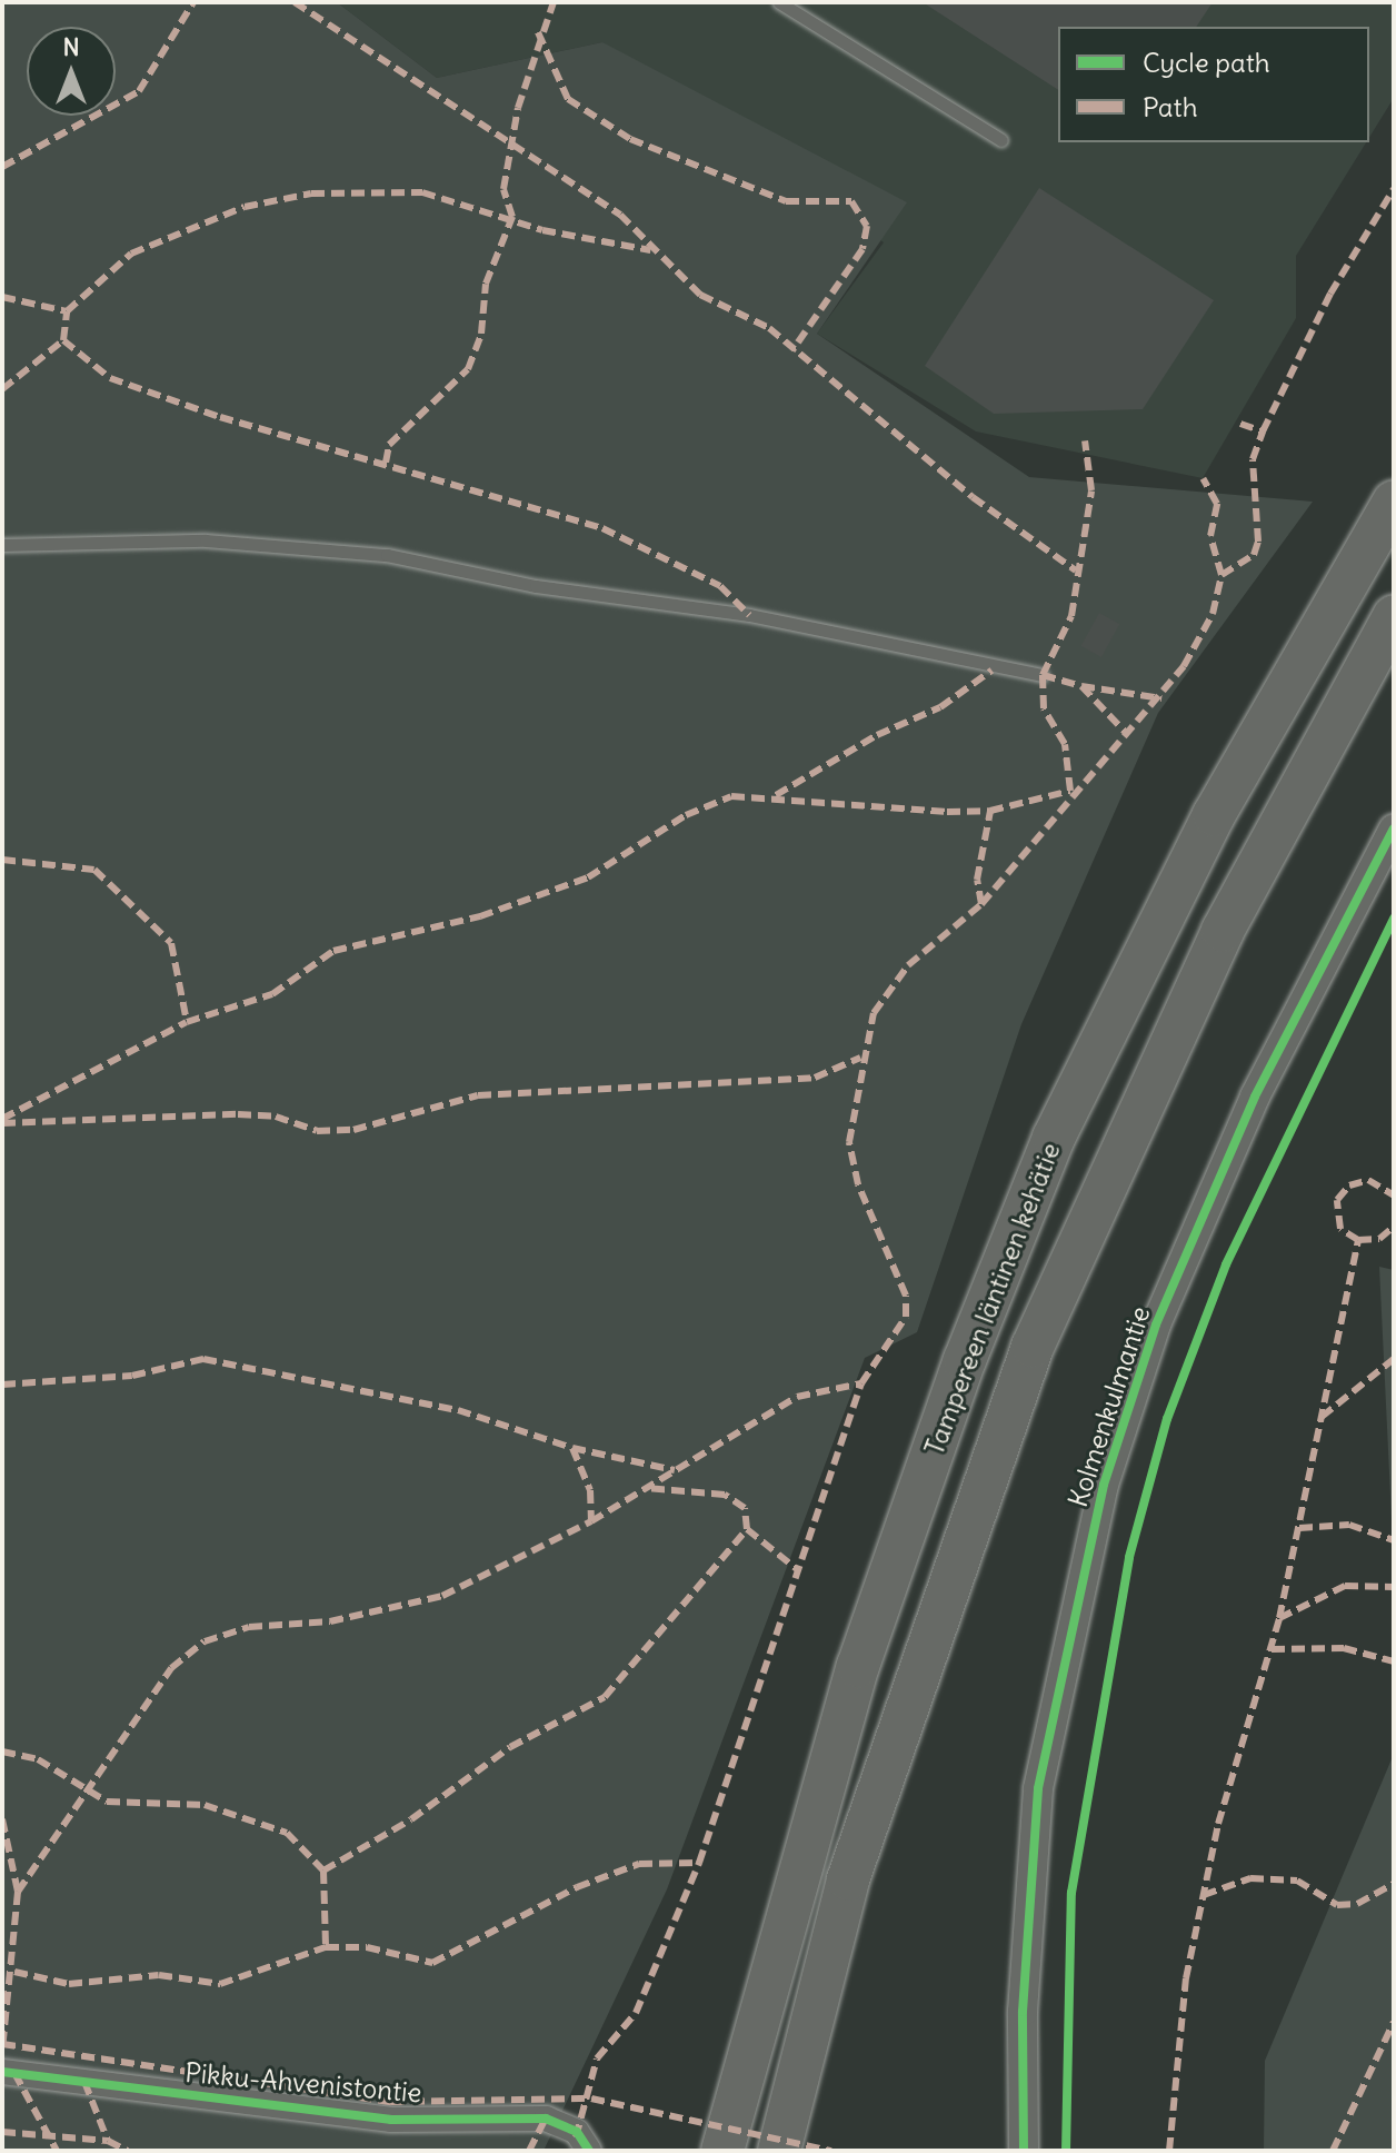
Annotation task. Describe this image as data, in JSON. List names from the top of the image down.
{
  "streets": {
    "highway": ["Tampereen läntinen kehätie"],
    "street": ["Kolmenkulmantie", "Pikku-Ahvenistontie"]
  },
  "legend": ["Cycle path", "Path"],
  "north": "top"
}
